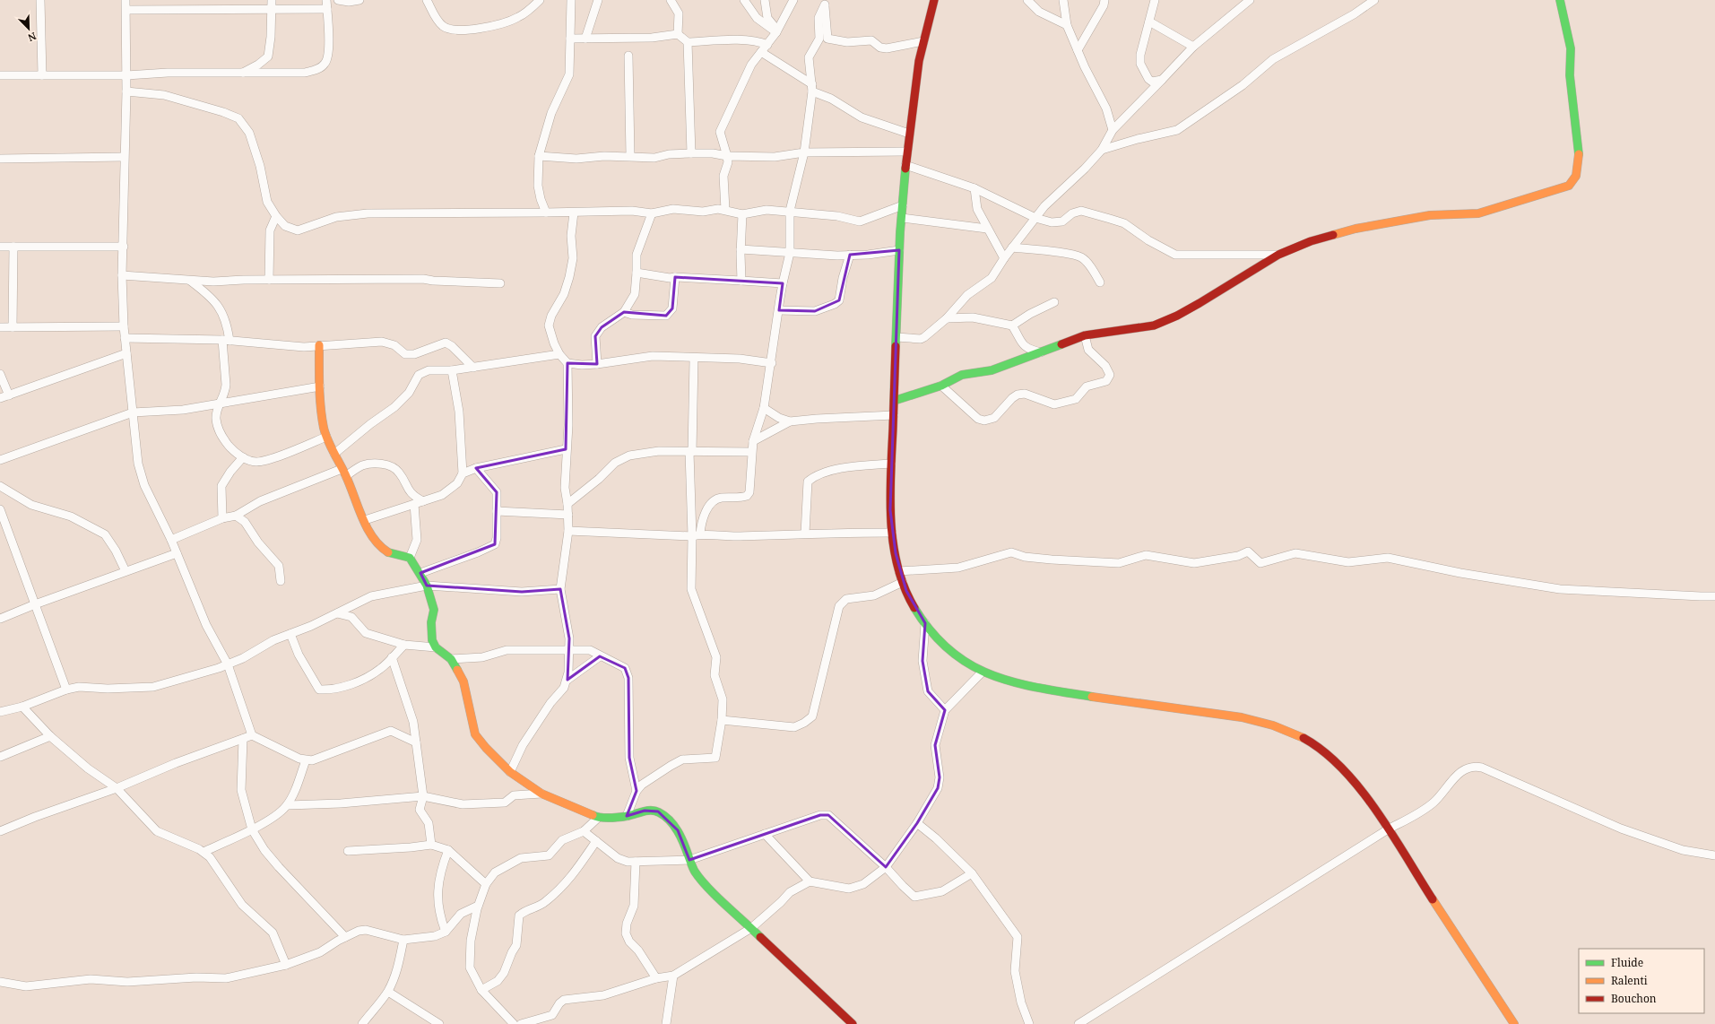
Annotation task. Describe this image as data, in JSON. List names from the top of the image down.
{
  "legend": ["Fluide", "Ralenti", "Bouchon"],
  "north": "bottom right"
}
